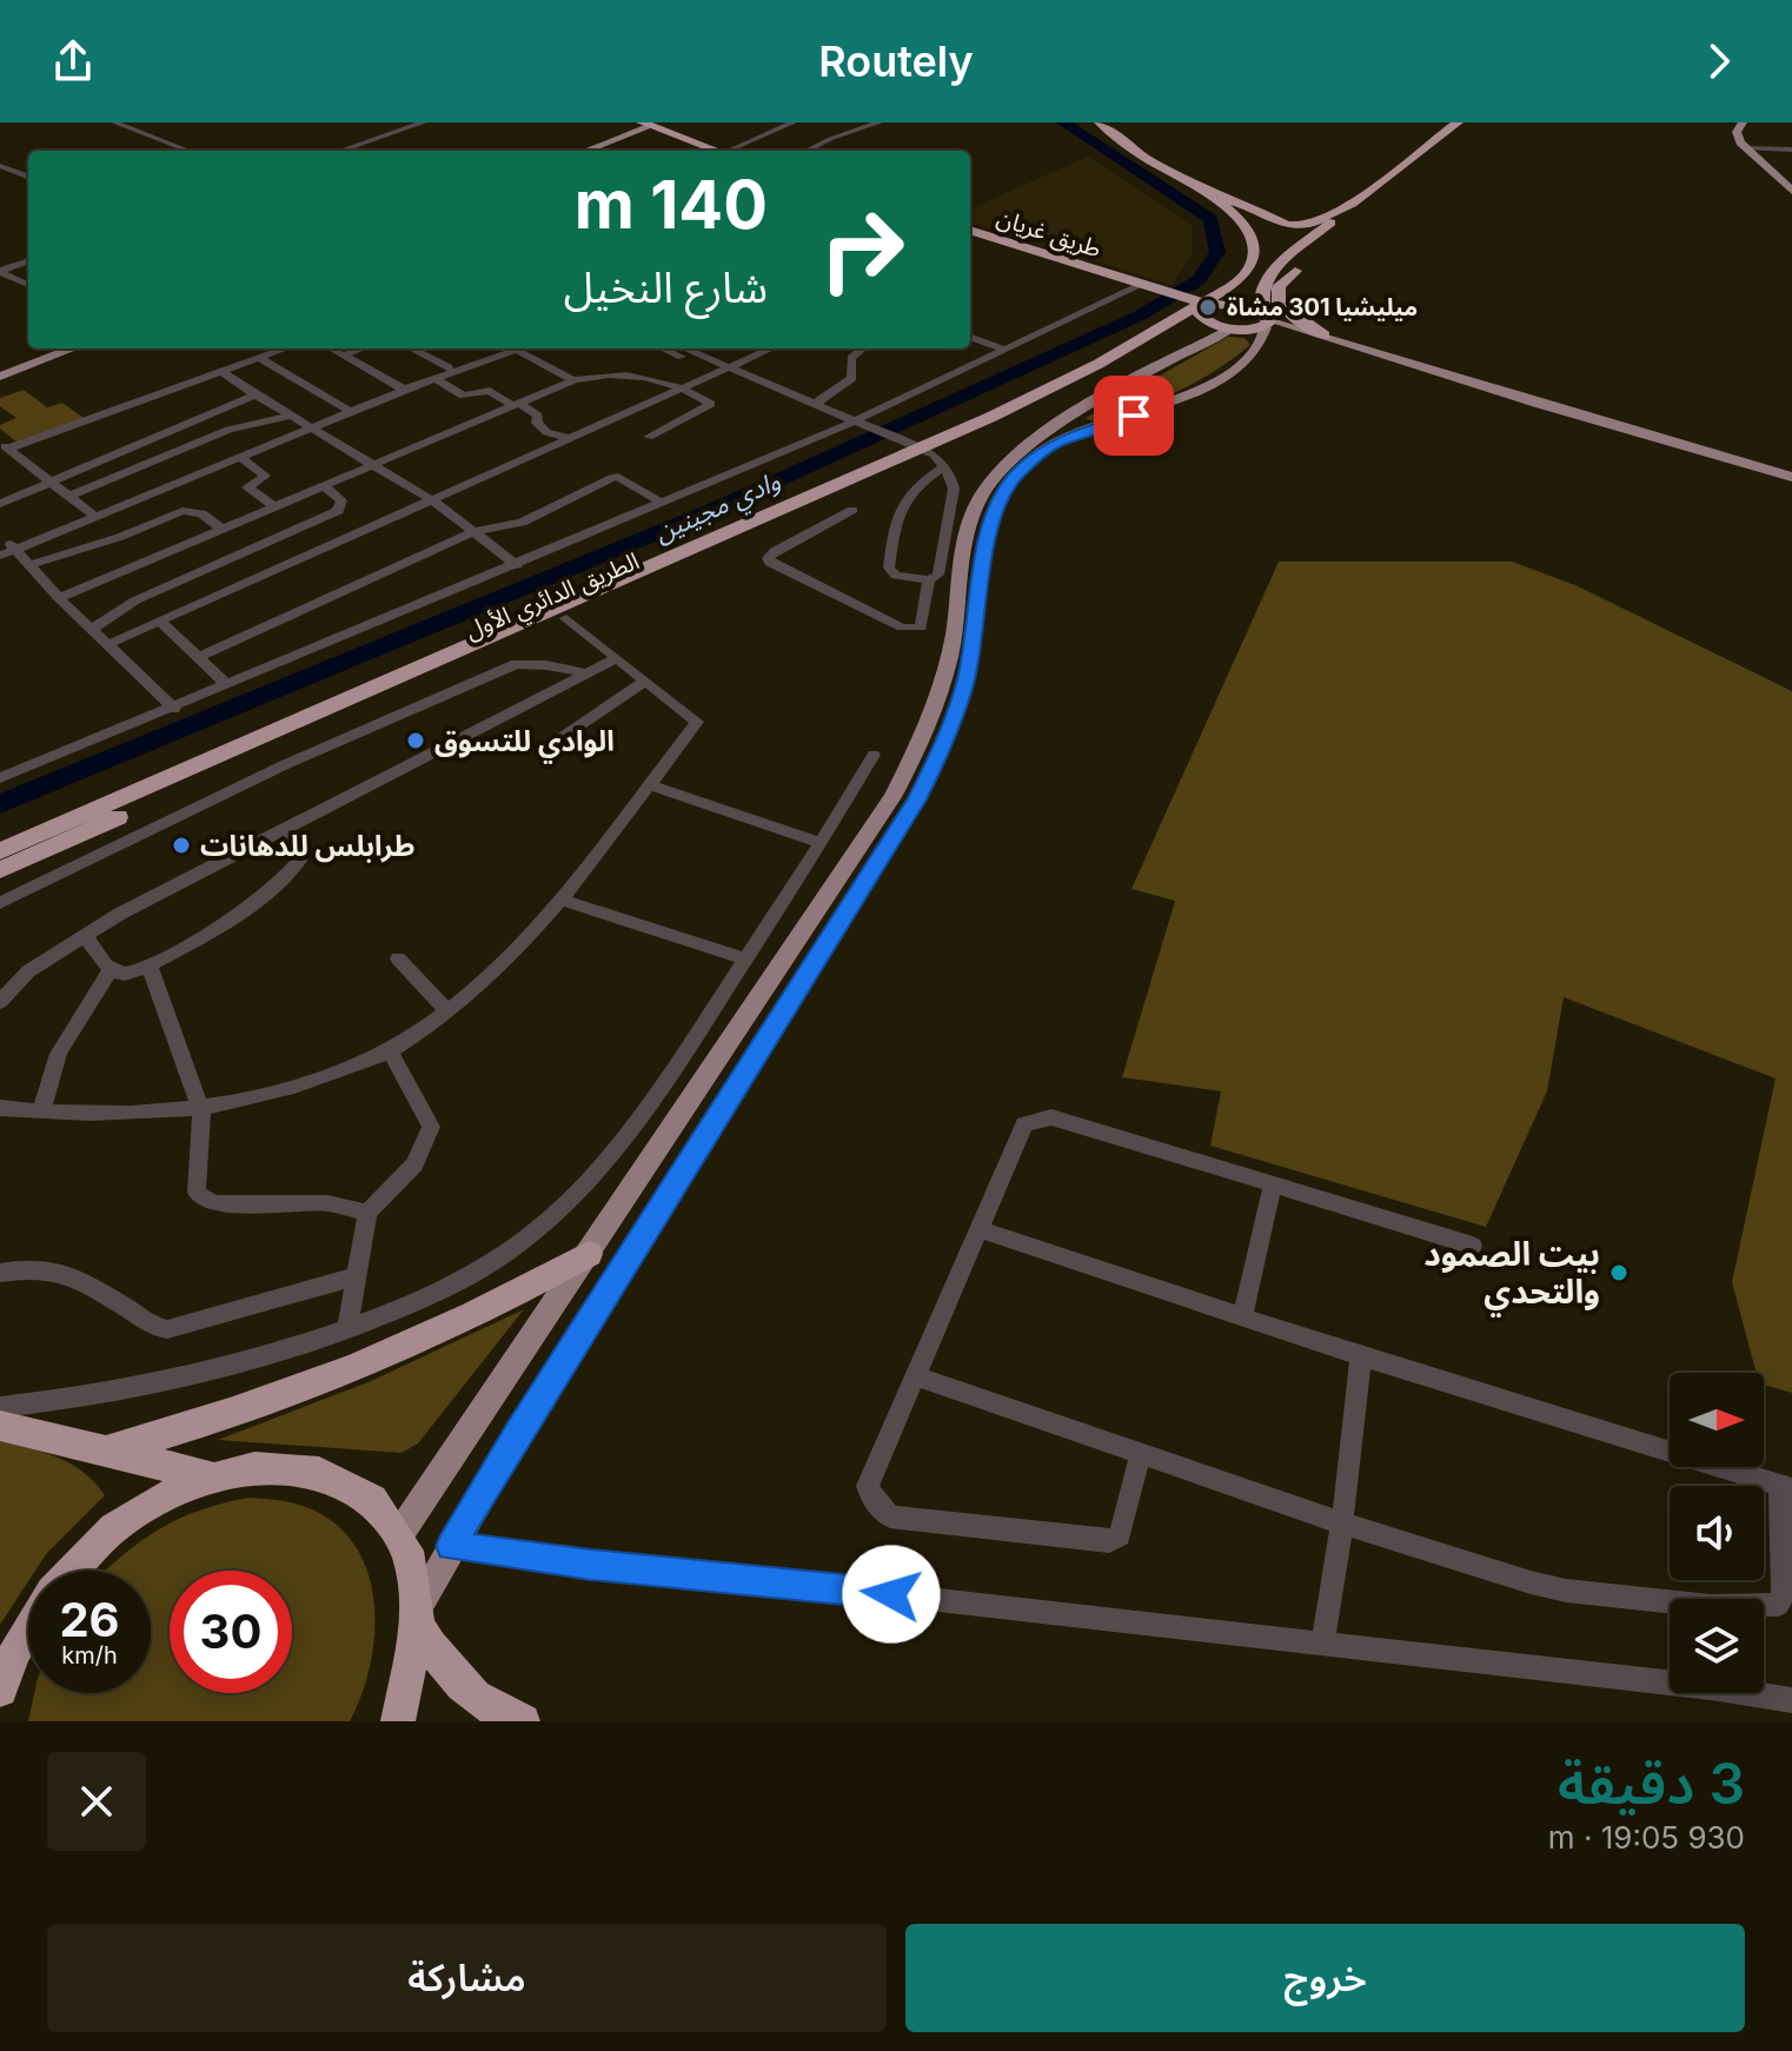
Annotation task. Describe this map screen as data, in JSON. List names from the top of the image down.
{
  "streets": {
    "highway": ["طريق غريان", "الطريق الدائري الأول"]
  },
  "crossings": [
    ["طريق غريان", "الطريق الدائري الأول"]
  ],
  "water": ["وادي مجينين"],
  "places": [
    "ميليشيا 301 مشاة",
    "الوادي للتسوق",
    "طرابلس للدهانات",
    "بيت الصمود والتحدي"
  ],
  "north": "right",
  "page": {
    "header": "Routely",
    "turn": ["140 m", "شارع النخيل"],
    "speed": "26 km/h",
    "limit": "30",
    "heading": ["3 دقيقة", "930 m · 19:05"],
    "buttons": ["خروج", "مشاركة"]
  }
}
